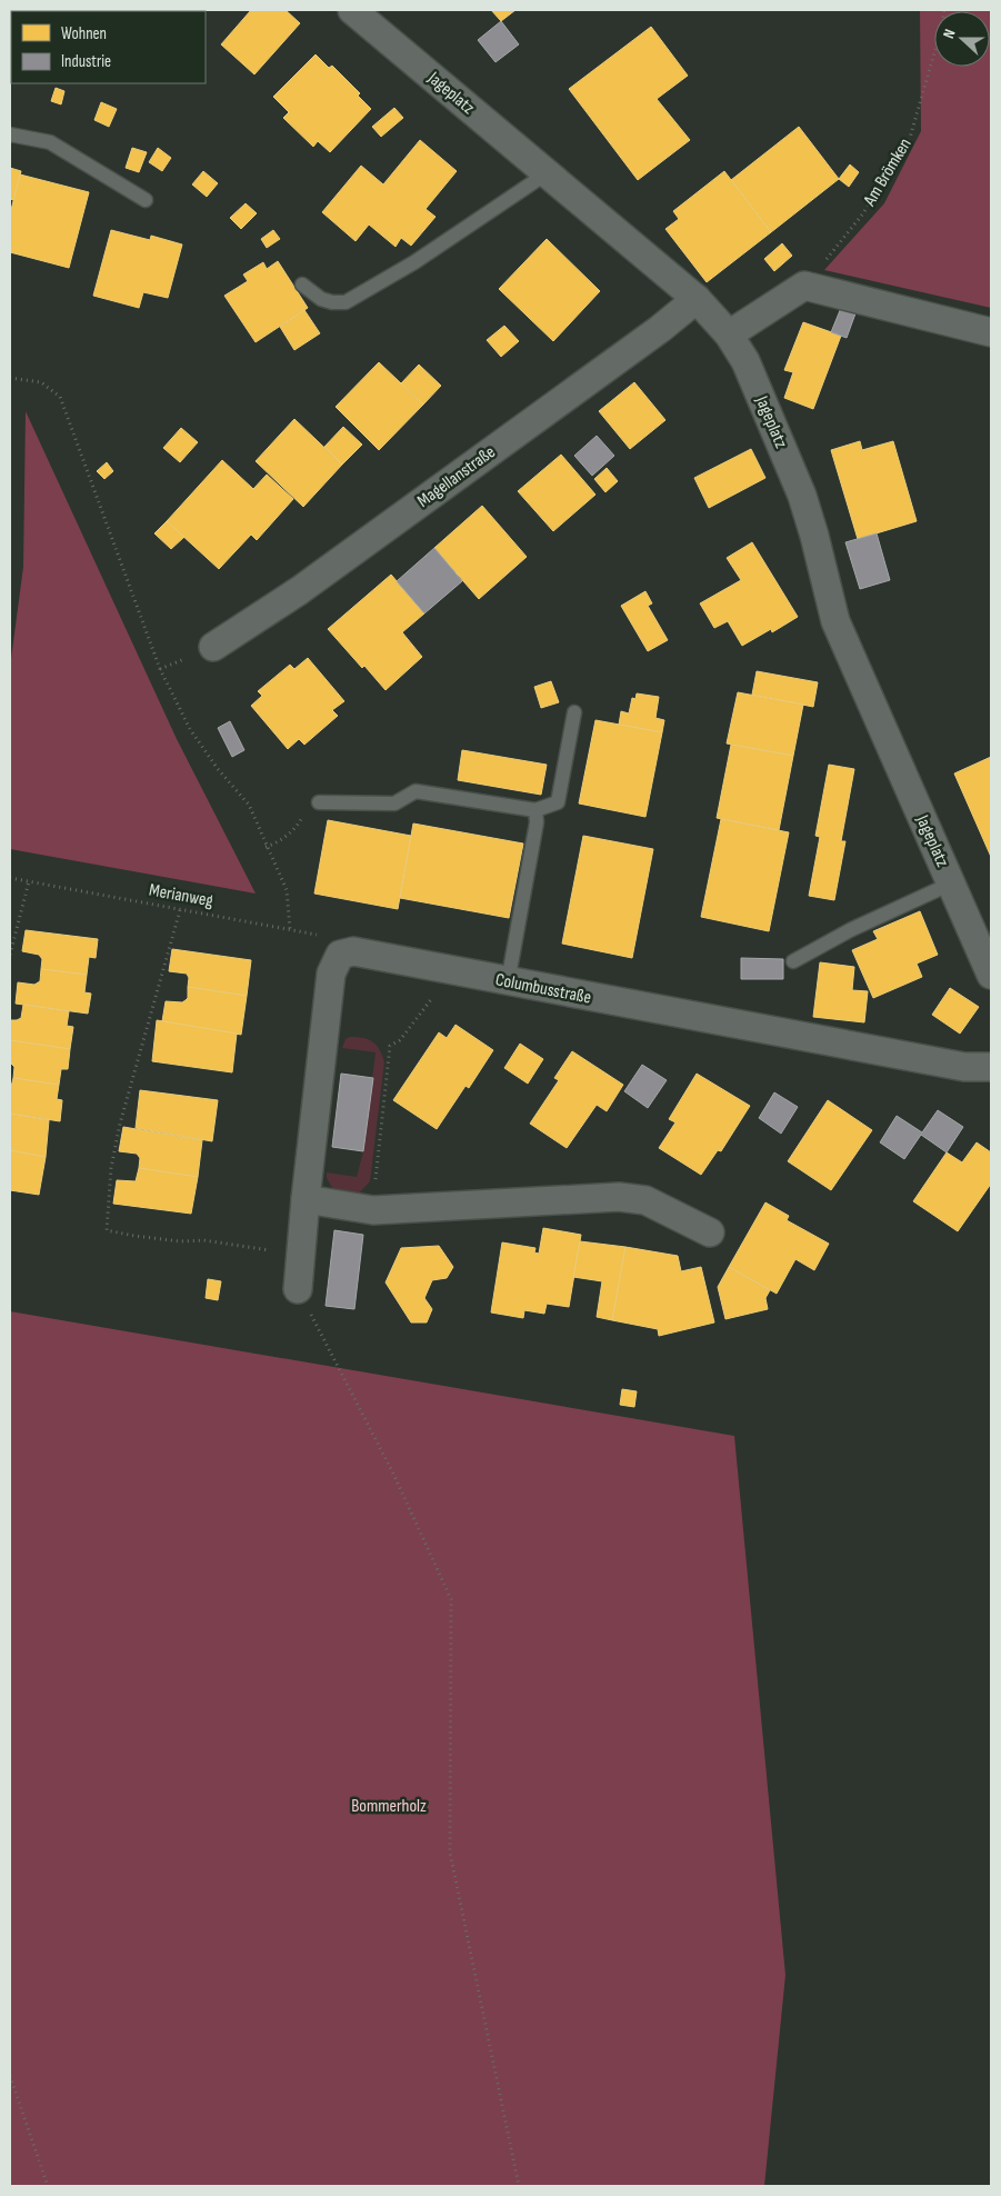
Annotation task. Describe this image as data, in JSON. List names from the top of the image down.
{
  "streets": {
    "street": ["Jageplatz", "Magellanstraße", "Columbusstraße"],
    "path": ["Am Brömken", "Merianweg"]
  },
  "crossings": [
    ["Jageplatz", "Magellanstraße"],
    ["Merianweg", "Columbusstraße"]
  ],
  "parks": ["Bommerholz"],
  "legend": ["Wohnen", "Industrie"],
  "north": "left"
}
